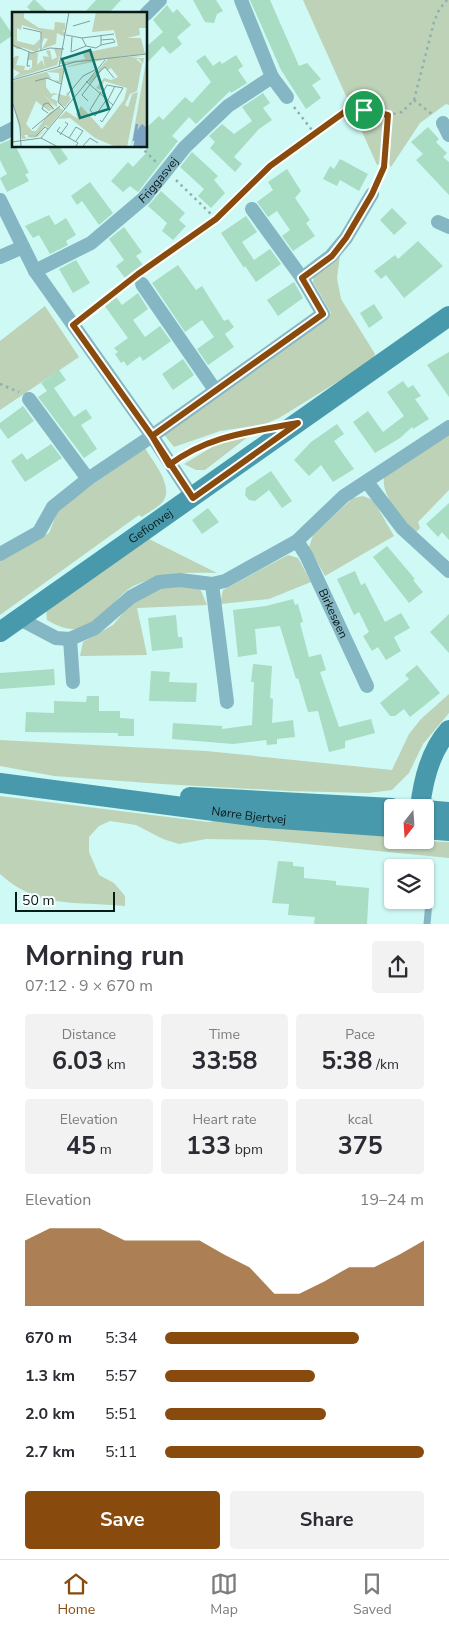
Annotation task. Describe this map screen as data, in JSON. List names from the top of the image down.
{
  "streets": {
    "main road": ["Gefionvej", "Nørre Bjertvej"],
    "street": ["Friggasvej", "Birkesøen"]
  },
  "scale_bar": "50 m",
  "north": "bottom",
  "page": {
    "scale": "50 m",
    "heading": ["Morning run", "07:12 · 9 × 670 m"],
    "stats": [
      ["Distance", "6.03 km"],
      ["Time", "33:58"],
      ["Pace", "5:38 /km"],
      ["Elevation", "45 m"],
      ["Heart rate", "133 bpm"],
      ["kcal", "375"]
    ],
    "chart": ["Elevation", "19–24 m"],
    "list": [
      {
        "name": "670 m",
        "note": "5:34"
      },
      {
        "name": "1.3 km",
        "note": "5:57"
      },
      {
        "name": "2.0 km",
        "note": "5:51"
      },
      {
        "name": "2.7 km",
        "note": "5:11"
      }
    ],
    "buttons": ["Save", "Share"],
    "tabs": ["Home", "Map", "Saved"]
  }
}
